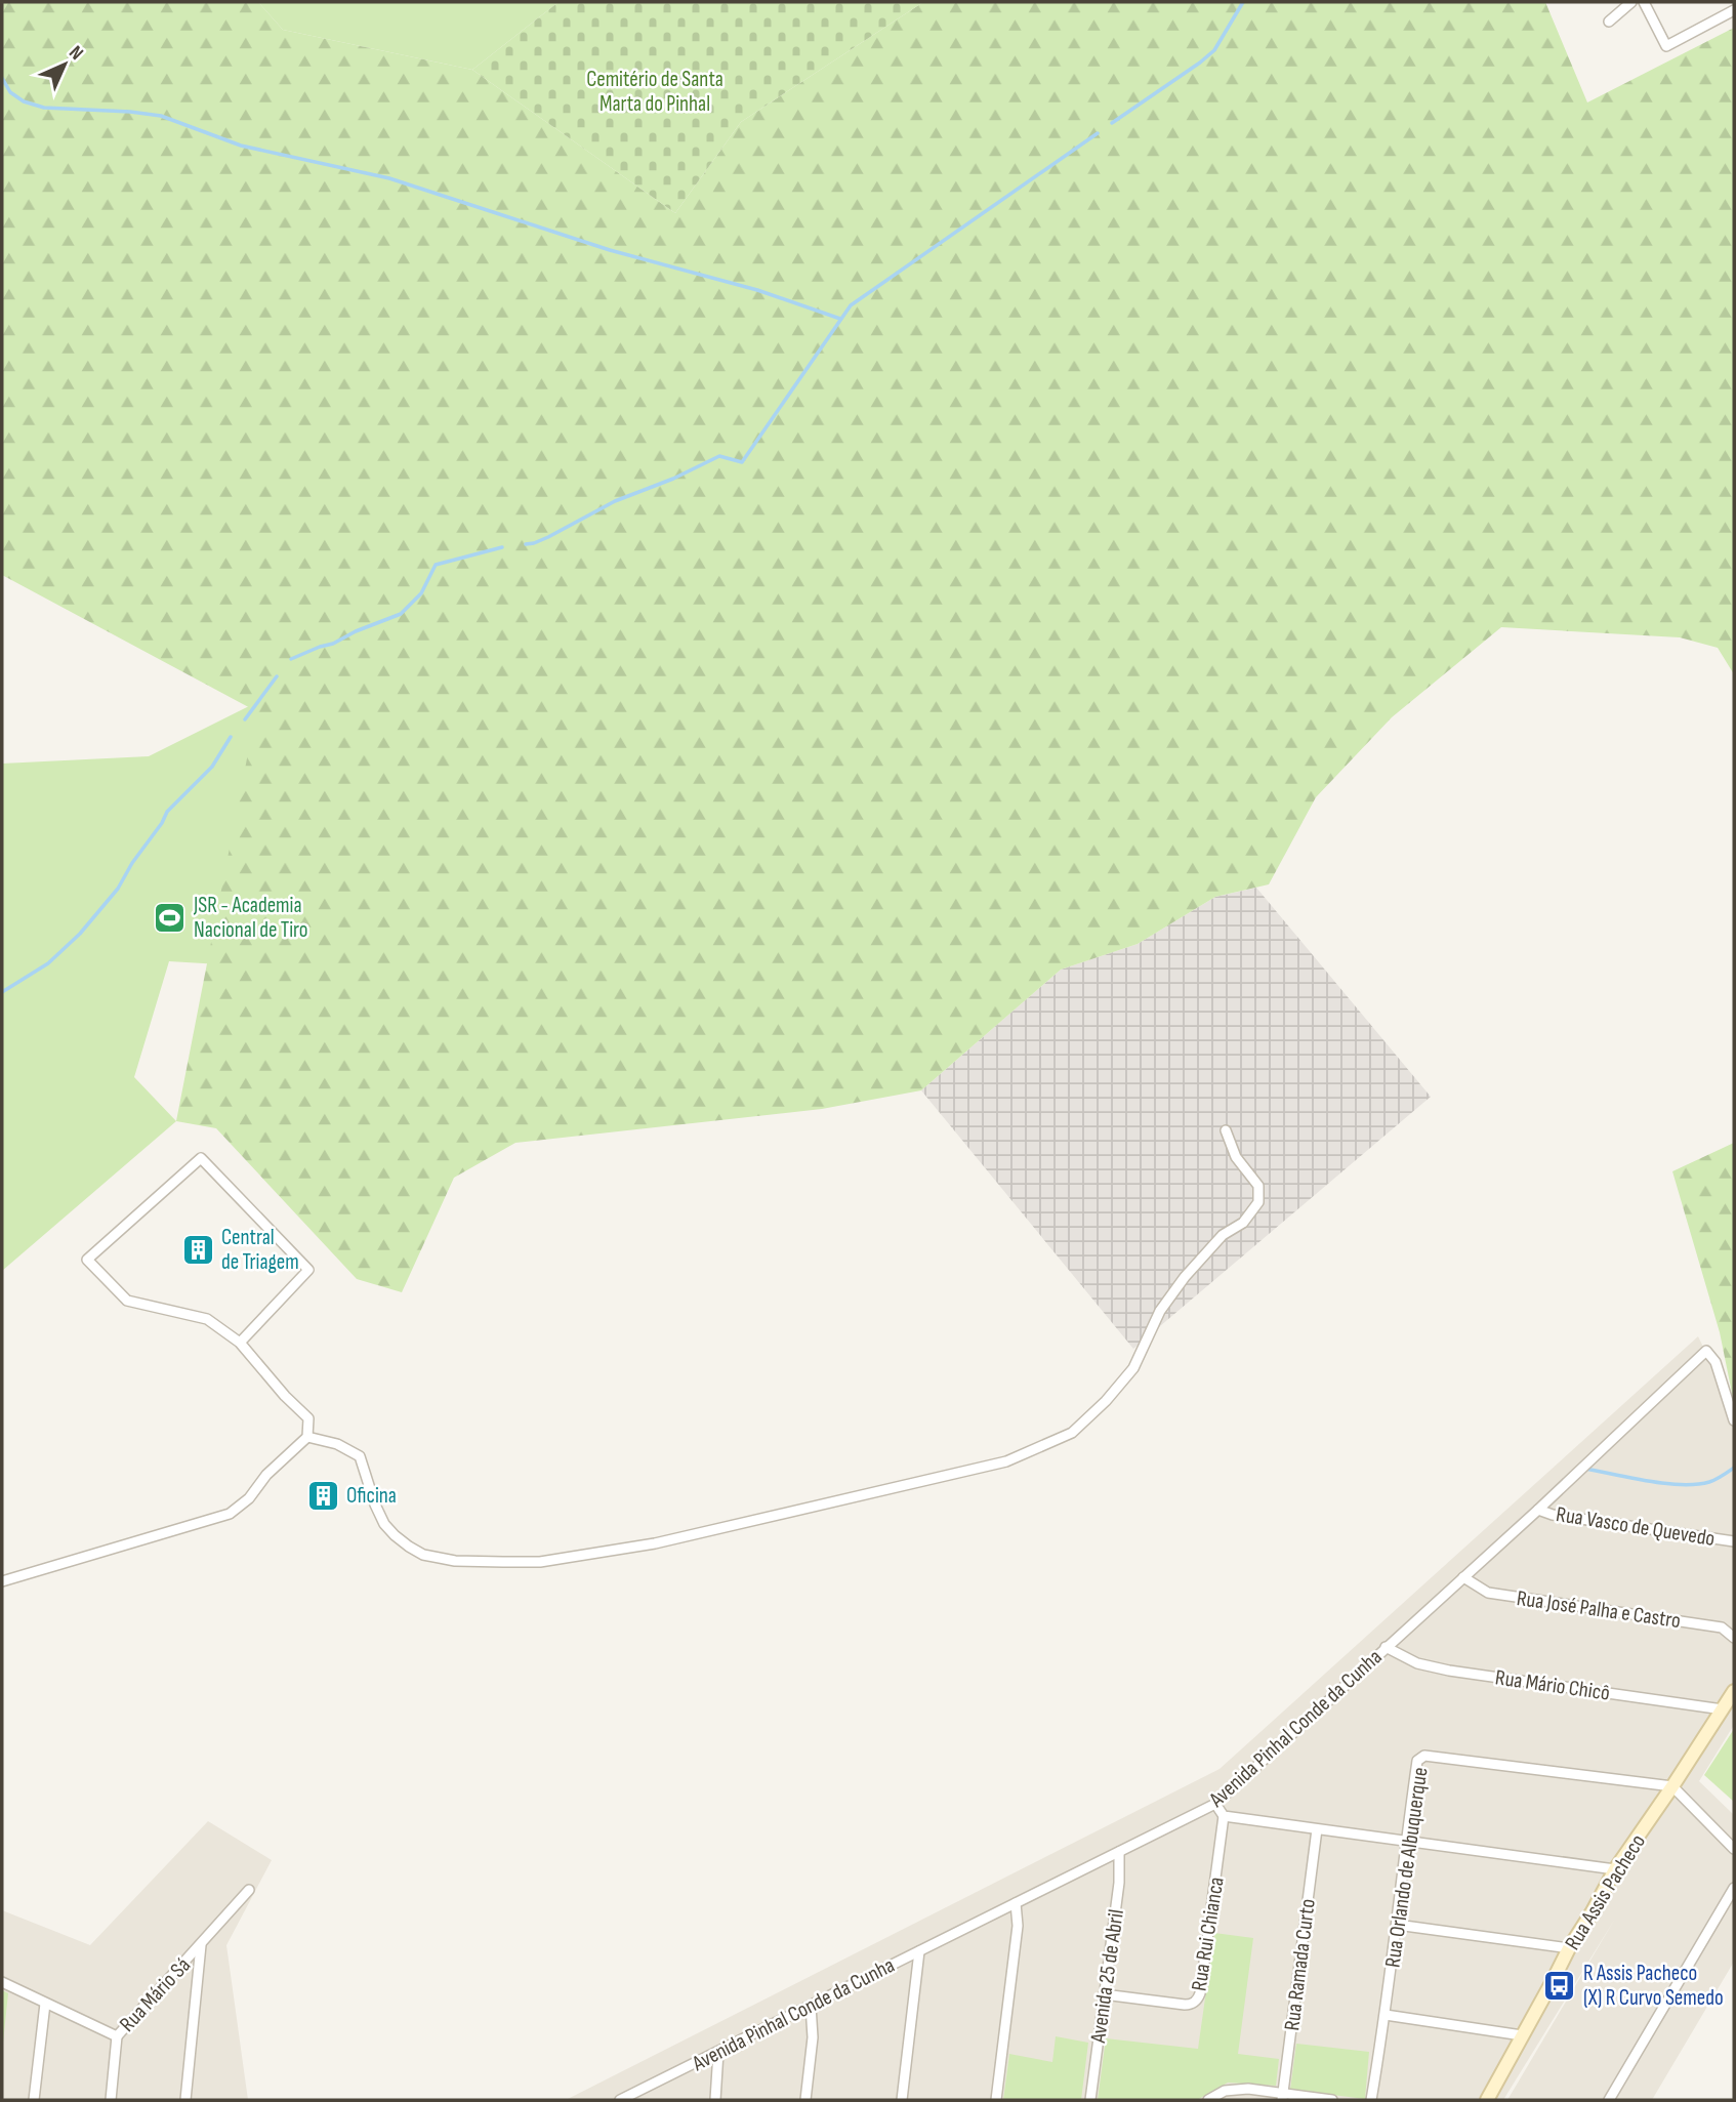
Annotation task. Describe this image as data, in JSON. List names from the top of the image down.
{
  "streets": {
    "street": [
      "Rua Vasco de Quevedo",
      "Rua José Palha e Castro",
      "Rua Mário Chicô",
      "Avenida Pinhal Conde da Cunha",
      "Rua Orlando de Albuquerque",
      "Rua Assis Pacheco",
      "Rua Rui Chianca",
      "Rua Ramada Curto",
      "Avenida 25 de Abril",
      "Rua Mário Sá"
    ]
  },
  "crossings": [
    ["Rua Vasco de Quevedo", "Avenida Pinhal Conde da Cunha"],
    ["Rua José Palha e Castro", "Avenida Pinhal Conde da Cunha"],
    ["Rua Mário Chicô", "Avenida Pinhal Conde da Cunha"],
    ["Rua Mário Chicô", "Rua Assis Pacheco"],
    ["Avenida Pinhal Conde da Cunha", "Avenida 25 de Abril"],
    ["Rua Orlando de Albuquerque", "Rua Assis Pacheco"],
    ["Rua Rui Chianca", "Avenida 25 de Abril"]
  ],
  "parks": ["Cemitério de Santa Marta do Pinhal"],
  "places": {
    "sports": ["JSR - Academia Nacional de Tiro"],
    "building": ["Central de Triagem", "Oficina"],
    "bus stop": ["R Assis Pacheco (X) R Curvo Semedo"]
  },
  "north": "top right"
}
